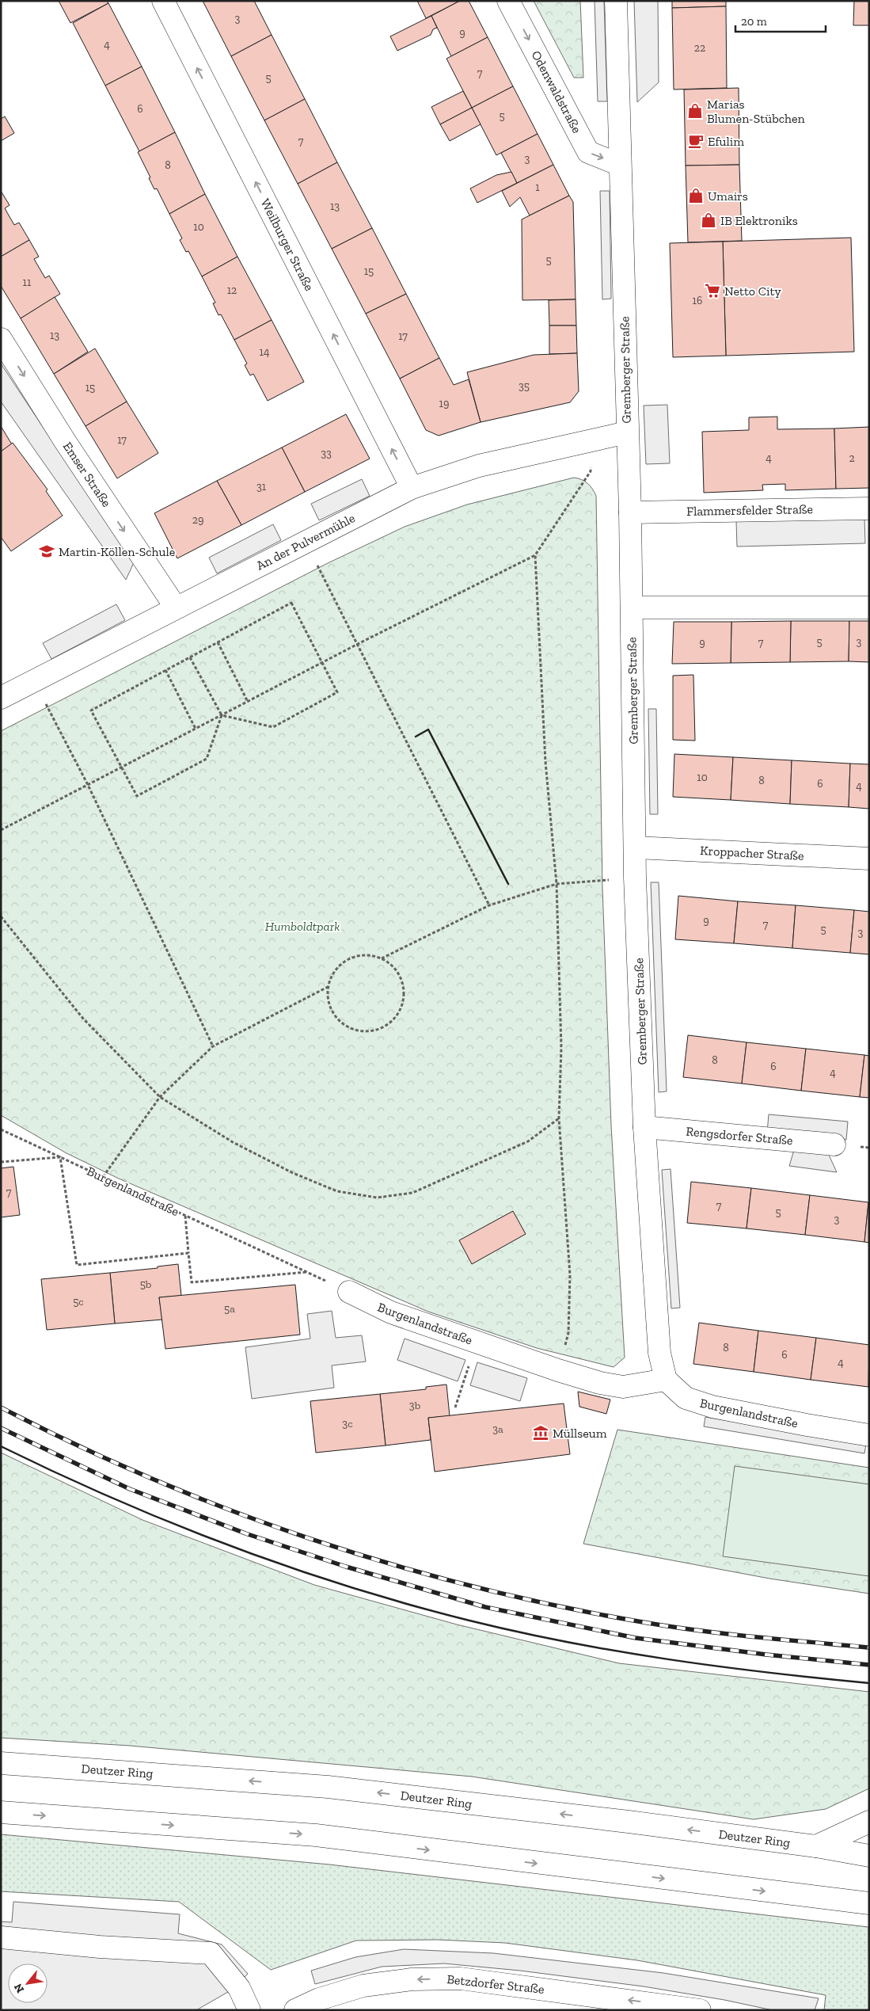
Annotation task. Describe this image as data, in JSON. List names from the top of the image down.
{
  "streets": {
    "street": [
      "Odenwaldstraße",
      "Weilburger Straße",
      "Gremberger Straße",
      "Emser Straße",
      "Flammersfelder Straße",
      "An der Pulvermühle",
      "Kroppacher Straße",
      "Rengsdorfer Straße",
      "Burgenlandstraße",
      "Deutzer Ring",
      "Betzdorfer Straße"
    ]
  },
  "crossings": [
    ["Odenwaldstraße", "Gremberger Straße"],
    ["Weilburger Straße", "An der Pulvermühle"],
    ["Gremberger Straße", "Flammersfelder Straße"],
    ["Gremberger Straße", "An der Pulvermühle"],
    ["Gremberger Straße", "Kroppacher Straße"],
    ["Gremberger Straße", "Rengsdorfer Straße"],
    ["Gremberger Straße", "Burgenlandstraße"],
    ["Emser Straße", "An der Pulvermühle"]
  ],
  "one_way": ["Odenwaldstraße", "Weilburger Straße", "Emser Straße"],
  "parks": ["Humboldtpark"],
  "places": {
    "shop": ["Marias Blumen-Stübchen", "Umairs", "IB Elektroniks"],
    "cafe": ["Efulim"],
    "supermarket": ["Netto City"],
    "school or university": ["Martin-Köllen-Schule"],
    "museum": ["Müllseum"]
  },
  "house_numbers": [
    "3",
    "9",
    "4",
    "22",
    "7",
    "5",
    "6",
    "5",
    "7",
    "3",
    "8",
    "1",
    "13",
    "10",
    "5",
    "15",
    "11",
    "12",
    "16",
    "13",
    "17",
    "14",
    "35",
    "15",
    "19",
    "17",
    "33",
    "4",
    "2",
    "31",
    "29",
    "5",
    "3",
    "9",
    "7",
    "10",
    "8",
    "6",
    "4",
    "9",
    "7",
    "5",
    "3",
    "8",
    "6",
    "4",
    "7",
    "7",
    "5",
    "3",
    "5b",
    "5c",
    "5a",
    "8",
    "6",
    "4",
    "3b",
    "3c",
    "3a"
  ],
  "scale_bar": "20 m",
  "north": "bottom left"
}
